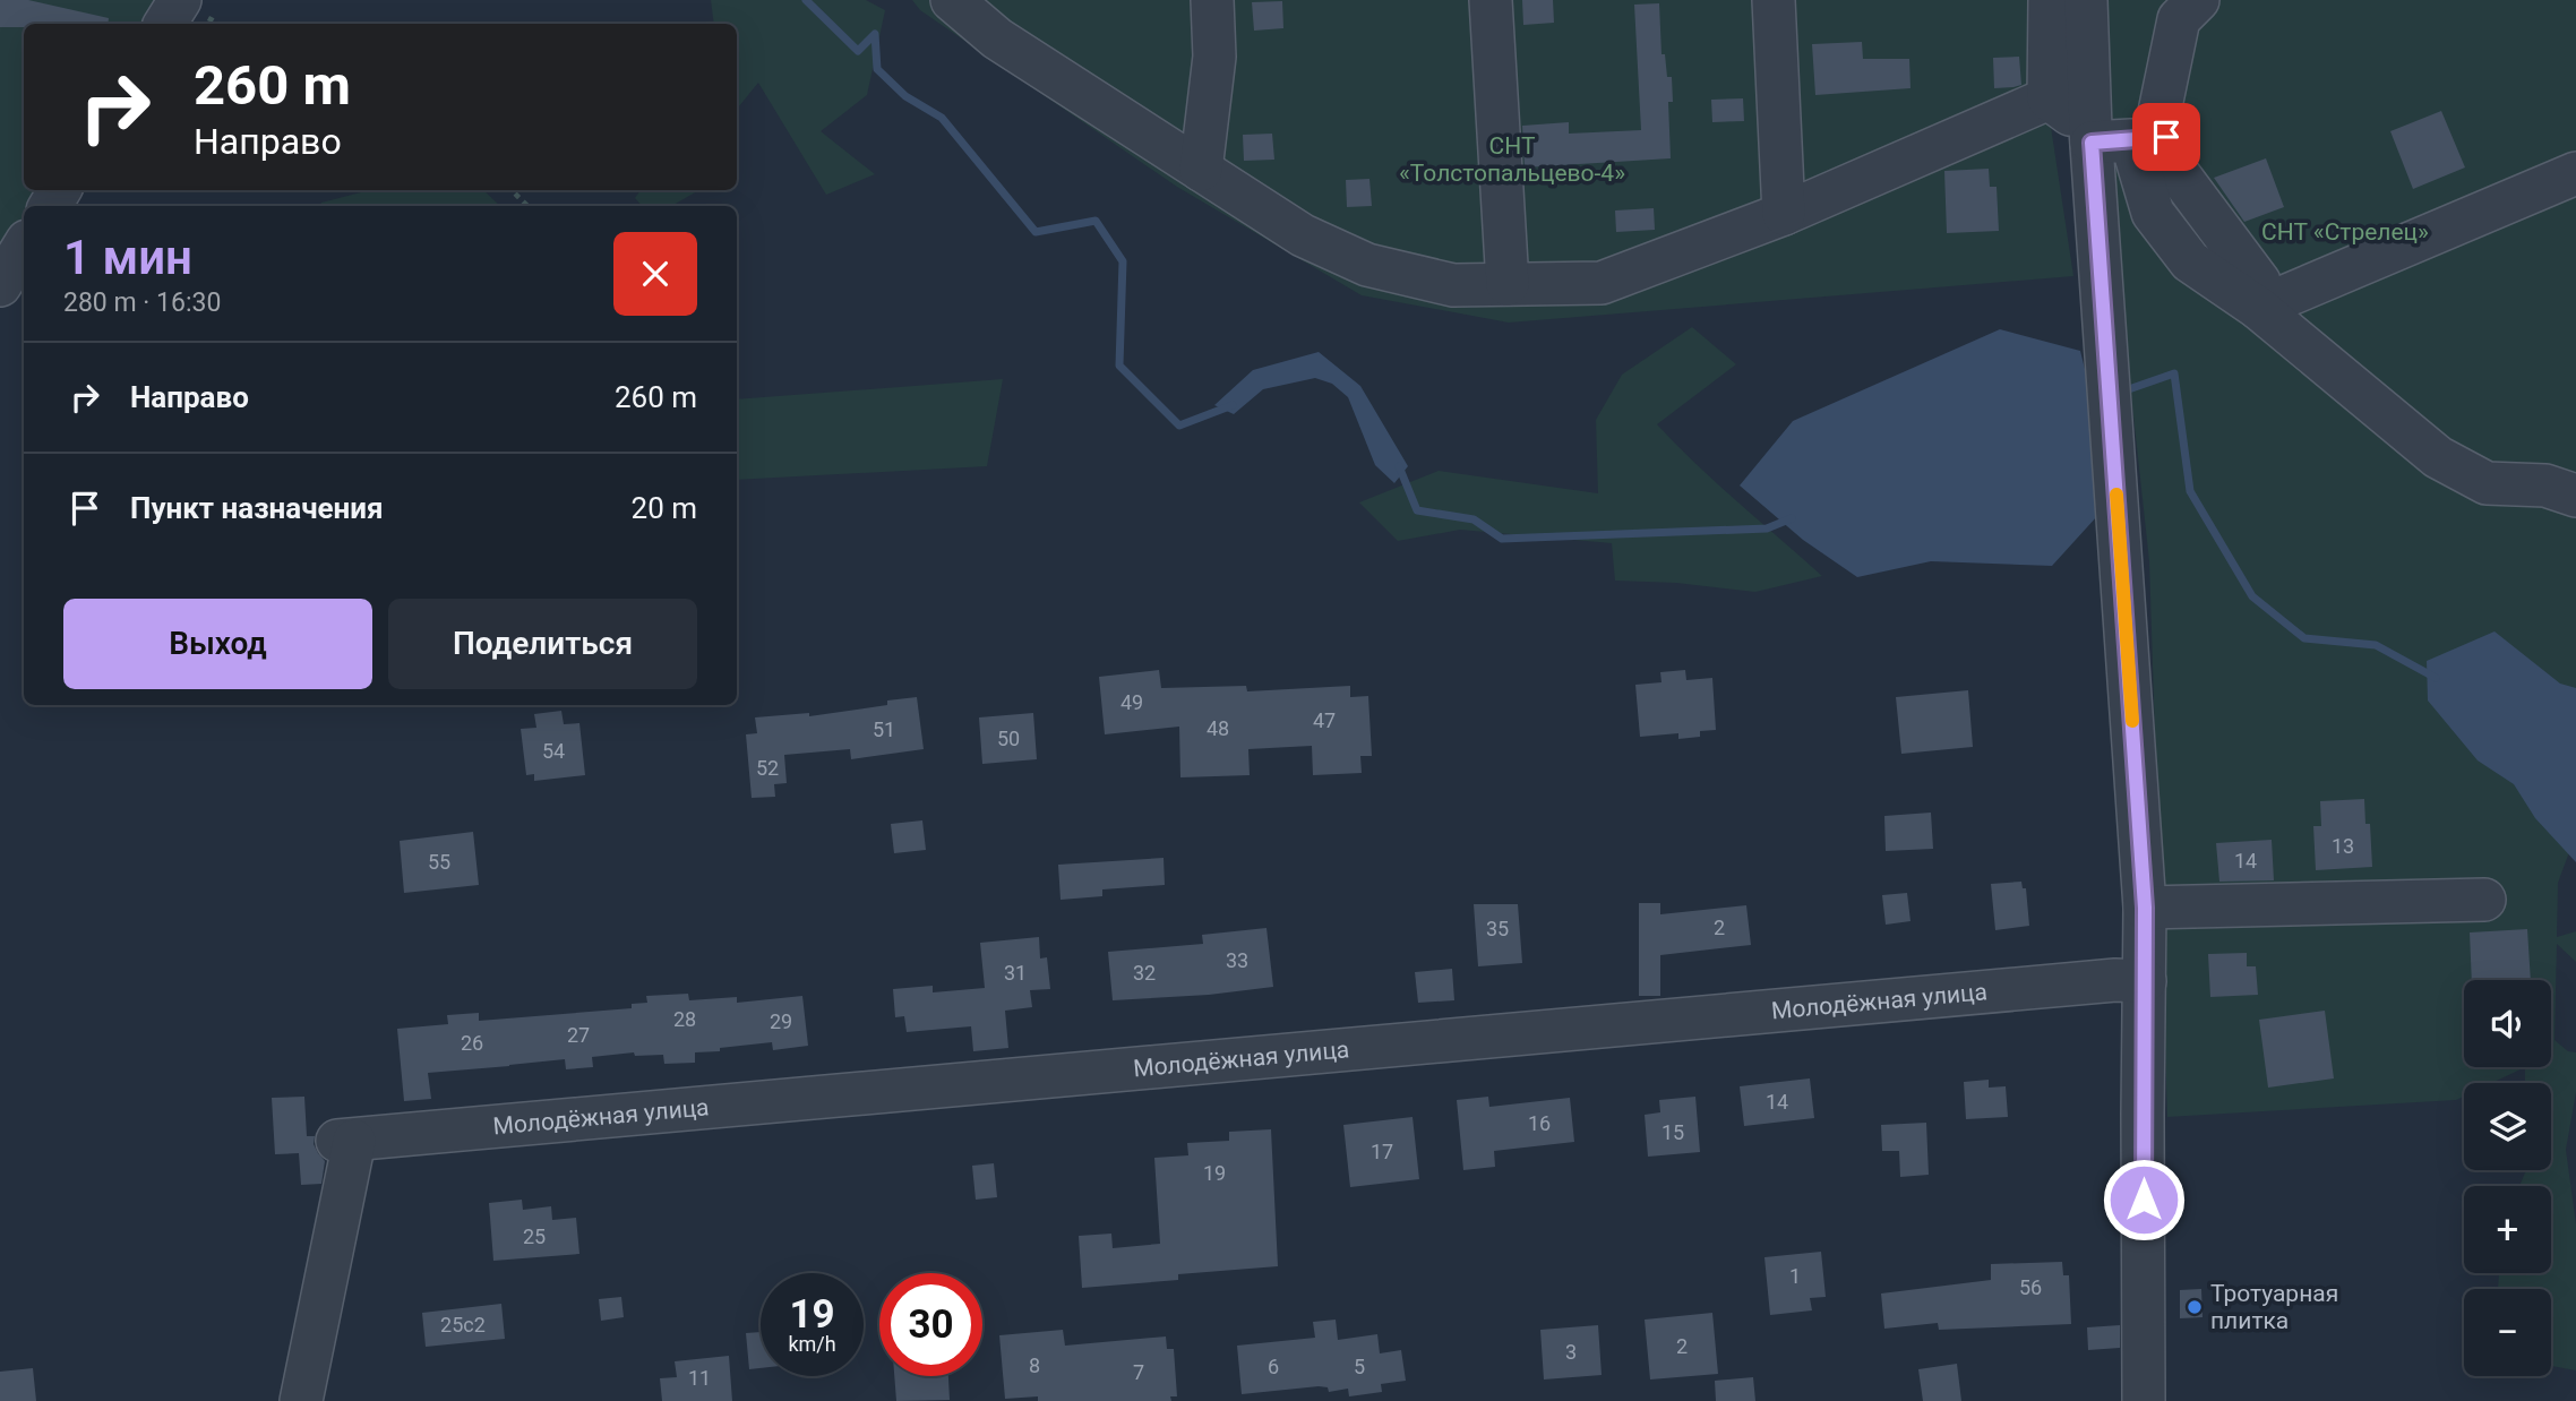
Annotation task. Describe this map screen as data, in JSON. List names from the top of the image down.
{
  "streets": {
    "street": ["Молодёжная улица"]
  },
  "parks": ["СНТ «Толстопальцево-4»", "СНТ «Стрелец»"],
  "places": ["Тротуарная плитка"],
  "house_numbers": [
    "49",
    "47",
    "48",
    "51",
    "50",
    "54",
    "52",
    "13",
    "14",
    "55",
    "2",
    "35",
    "33",
    "31",
    "32",
    "28",
    "29",
    "27",
    "26",
    "14",
    "16",
    "15",
    "17",
    "19",
    "25",
    "1",
    "56",
    "25с2",
    "2",
    "3",
    "8",
    "6",
    "5",
    "7",
    "11"
  ],
  "page": {
    "turn": ["260 m", "Направо"],
    "heading": ["1 мин", "280 m · 16:30"],
    "list": [
      {
        "name": "Направо",
        "value": "260 m"
      },
      {
        "name": "Пункт назначения",
        "value": "20 m"
      }
    ],
    "buttons": ["Выход", "Поделиться"],
    "map_buttons": ["+", "−"],
    "speed": "19 km/h",
    "limit": "30"
  }
}
